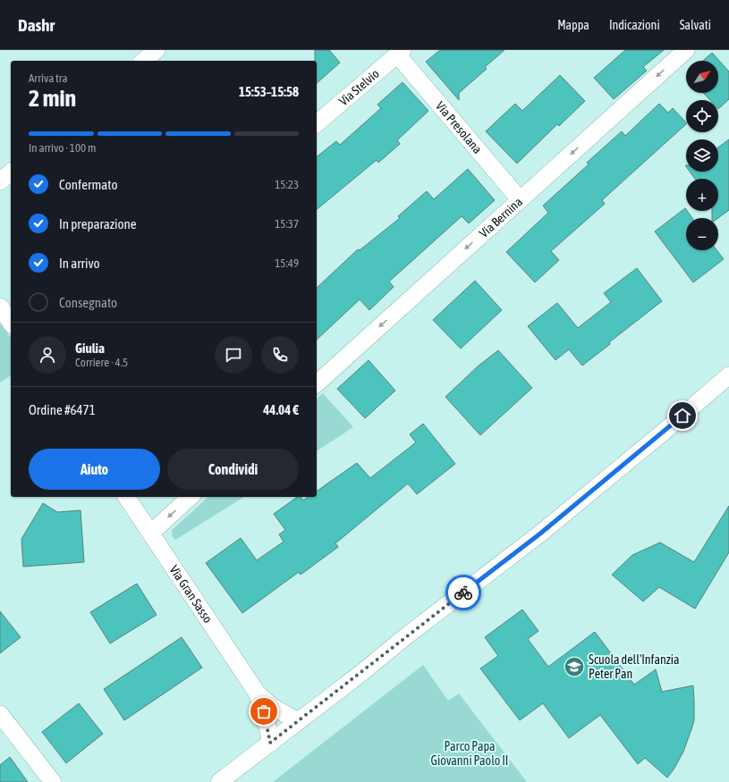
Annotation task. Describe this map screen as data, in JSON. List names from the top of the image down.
{
  "streets": {
    "street": [
      "Via Stelvio",
      "Via Presolana",
      "Via Bernina",
      "Via Gran Sasso"
    ]
  },
  "crossings": [
    ["Via Stelvio", "Via Presolana"],
    ["Via Presolana", "Via Bernina"]
  ],
  "one_way": ["Via Bernina"],
  "parks": ["Parco Papa Giovanni Paolo II"],
  "places": {
    "school or university": ["Scuola dell'Infanzia Peter Pan"]
  },
  "north": "top right",
  "page": {
    "header": "Dashr",
    "nav": ["Mappa", "Indicazioni", "Salvati"],
    "map_buttons": ["+", "−"],
    "heading": ["2 min", "Arriva tra", "15:53–15:58"],
    "panel": [
      "Giulia",
      "Corriere · 4.5",
      "Ordine #6471",
      "44.04 €"
    ],
    "bar": "In arrivo · 100 m",
    "list": [
      ["Confermato", "15:23"],
      ["In preparazione", "15:37"],
      ["In arrivo", "15:49"],
      "Consegnato"
    ],
    "buttons": ["Aiuto", "Condividi"]
  }
}
